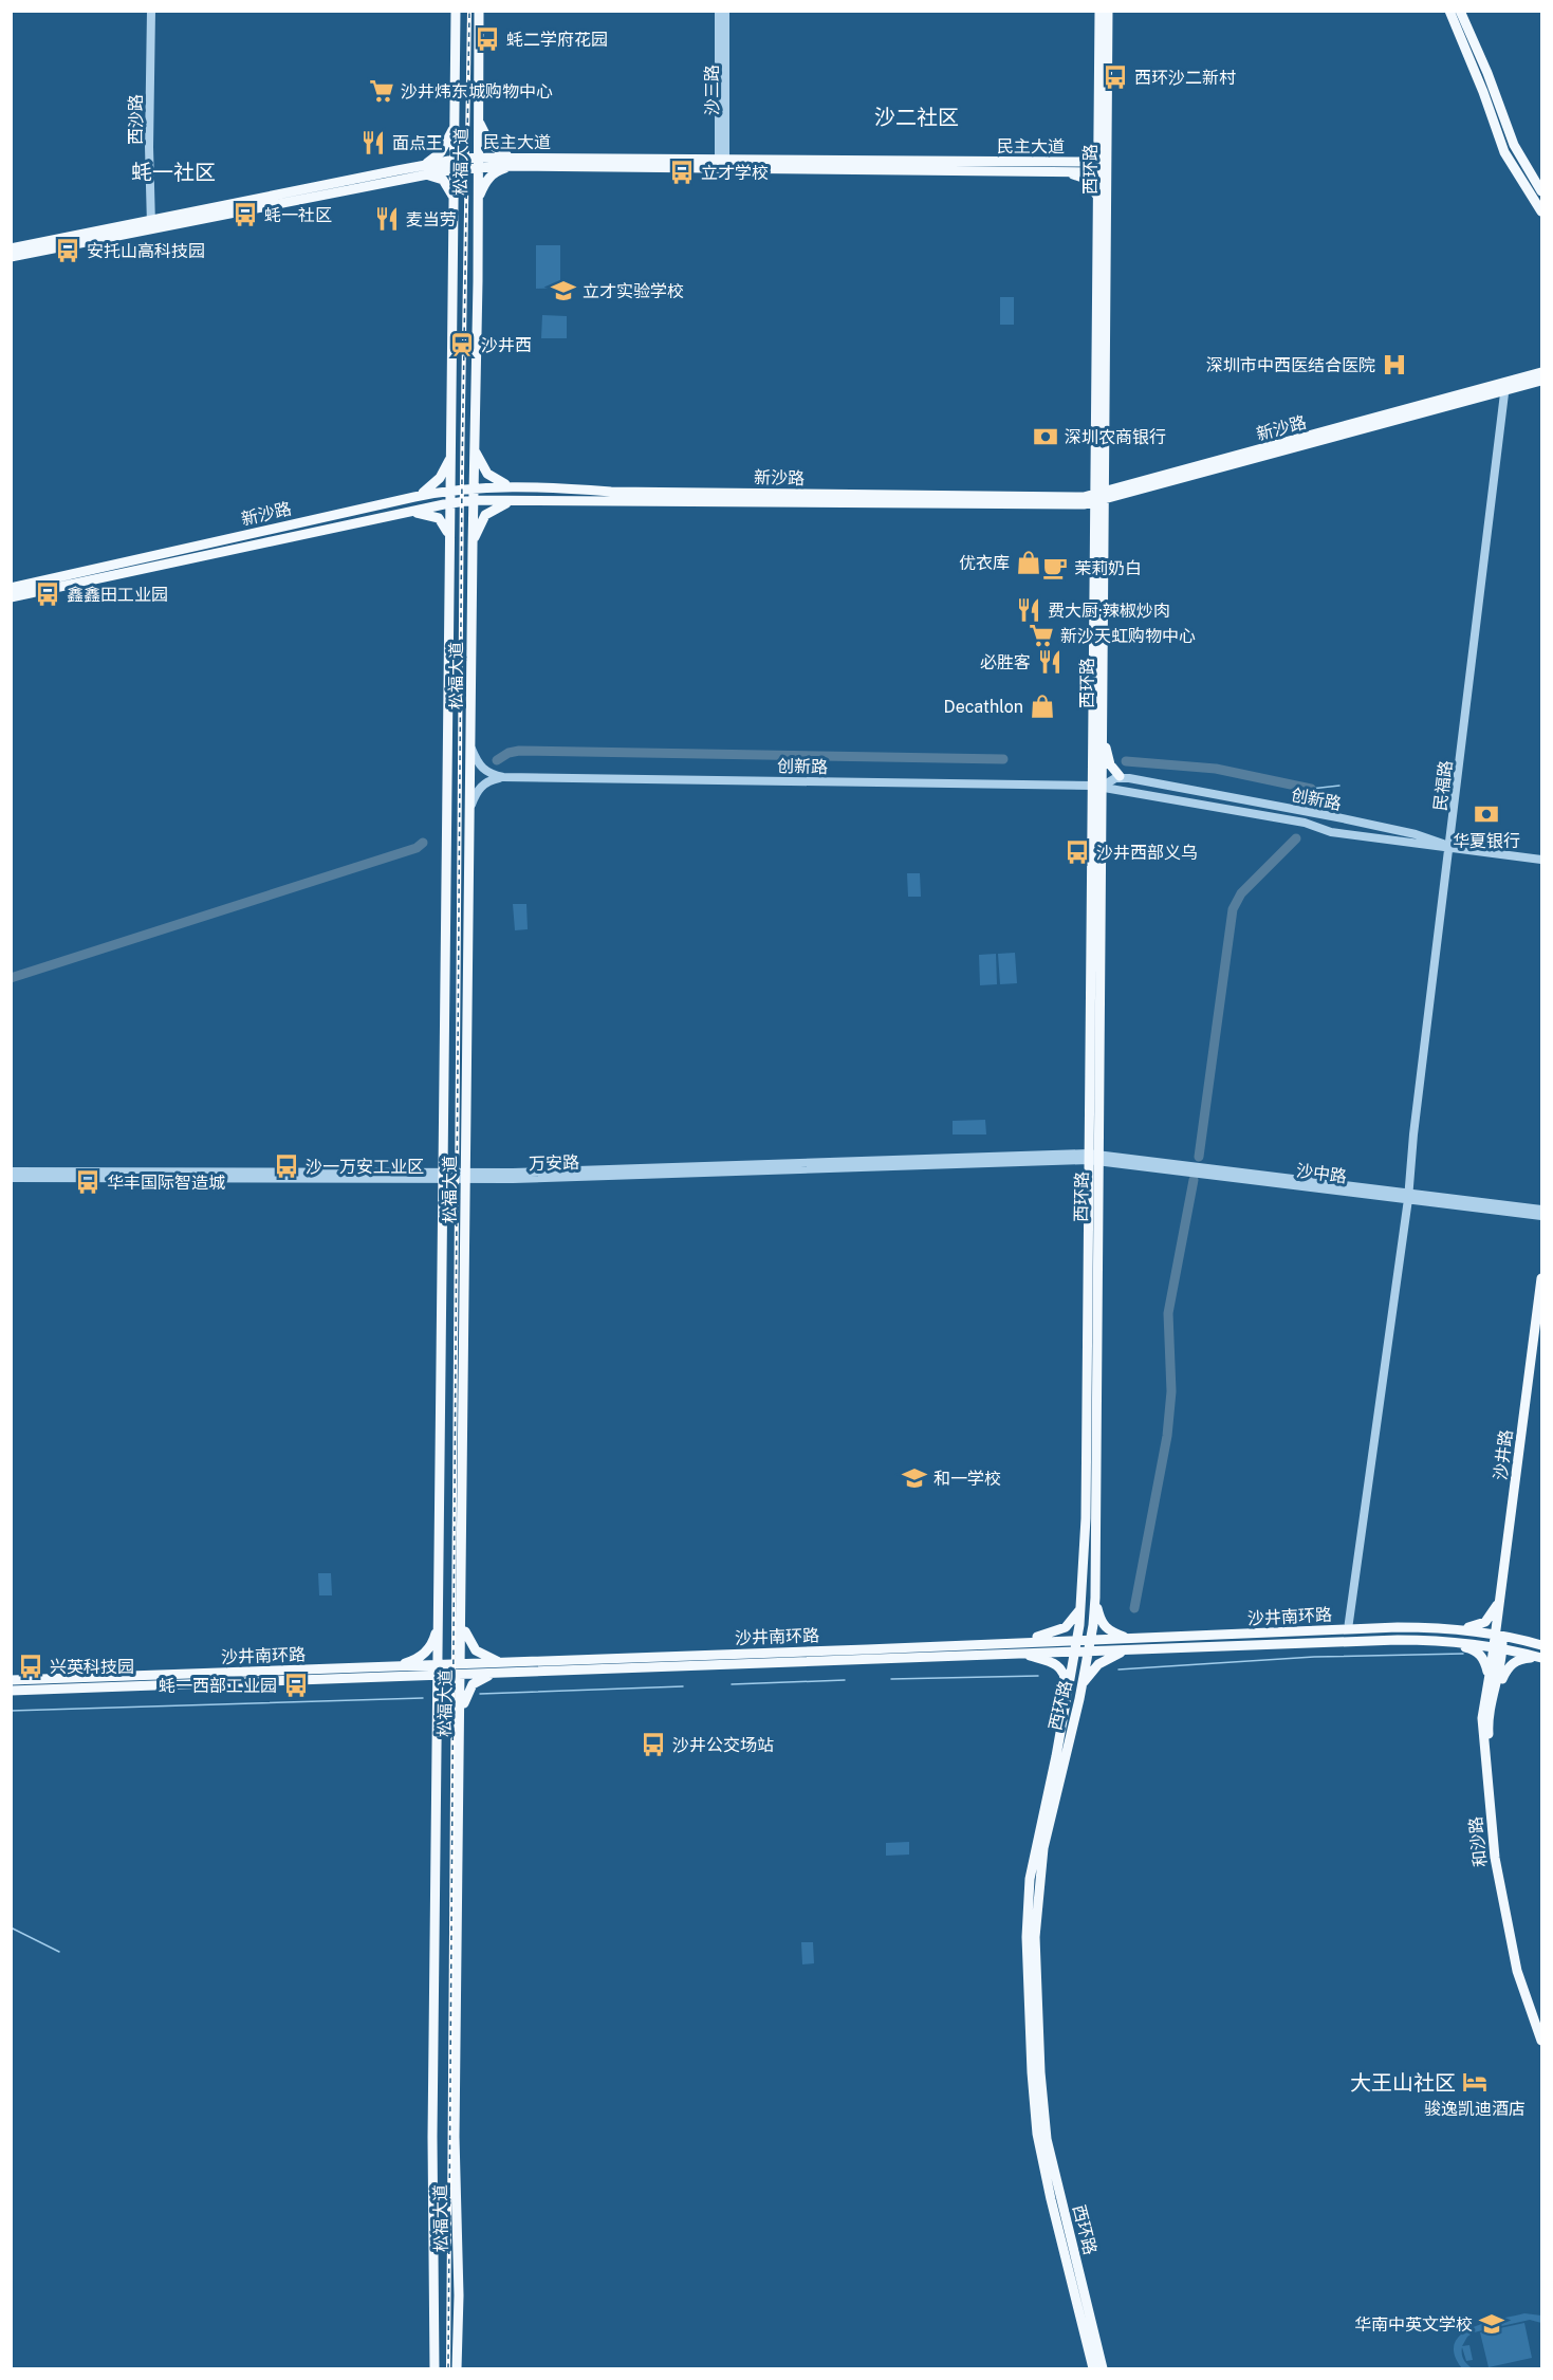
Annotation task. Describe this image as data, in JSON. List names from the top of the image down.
{
  "streets": {
    "main road": [
      "民主大道",
      "松福大道",
      "西环路",
      "新沙路",
      "沙井路",
      "沙井南环路",
      "和沙路"
    ],
    "street": [
      "沙三路",
      "西沙路",
      "创新路",
      "民福路",
      "万安路",
      "沙中路"
    ]
  },
  "crossings": [
    ["沙三路", "民主大道"],
    ["西沙路", "民主大道"],
    ["民主大道", "松福大道"],
    ["民主大道", "西环路"],
    ["松福大道", "新沙路"],
    ["松福大道", "万安路"],
    ["松福大道", "沙井南环路"],
    ["西环路", "新沙路"],
    ["西环路", "创新路"],
    ["西环路", "万安路"],
    ["西环路", "沙中路"],
    ["西环路", "沙井南环路"],
    ["新沙路", "民福路"],
    ["创新路", "民福路"],
    ["民福路", "沙中路"],
    ["民福路", "沙井南环路"],
    ["万安路", "沙中路"],
    ["沙井路", "沙井南环路"],
    ["沙井路", "和沙路"],
    ["沙井南环路", "和沙路"]
  ],
  "districts": ["沙二社区", "蚝一社区", "大王山社区"],
  "places": {
    "bus stop": [
      "蚝二学府花园",
      "西环沙二新村",
      "立才学校",
      "蚝一社区",
      "安托山高科技园",
      "鑫鑫田工业园",
      "沙井西部义乌",
      "沙一万安工业区",
      "华丰国际智造城",
      "兴英科技园",
      "蚝一西部工业园",
      "沙井公交场站"
    ],
    "supermarket": ["沙井炜东城购物中心", "新沙天虹购物中心"],
    "restaurant": [
      "面点王",
      "麦当劳",
      "费大厨·辣椒炒肉",
      "必胜客"
    ],
    "school or university": ["立才实验学校", "和一学校", "华南中英文学校"],
    "station": ["沙井西"],
    "hospital": ["深圳市中西医结合医院"],
    "bank": ["深圳农商银行", "华夏银行"],
    "shop": ["优衣库", "Decathlon"],
    "cafe": ["茉莉奶白"],
    "hotel": ["骏逸凯迪酒店"]
  }
}
